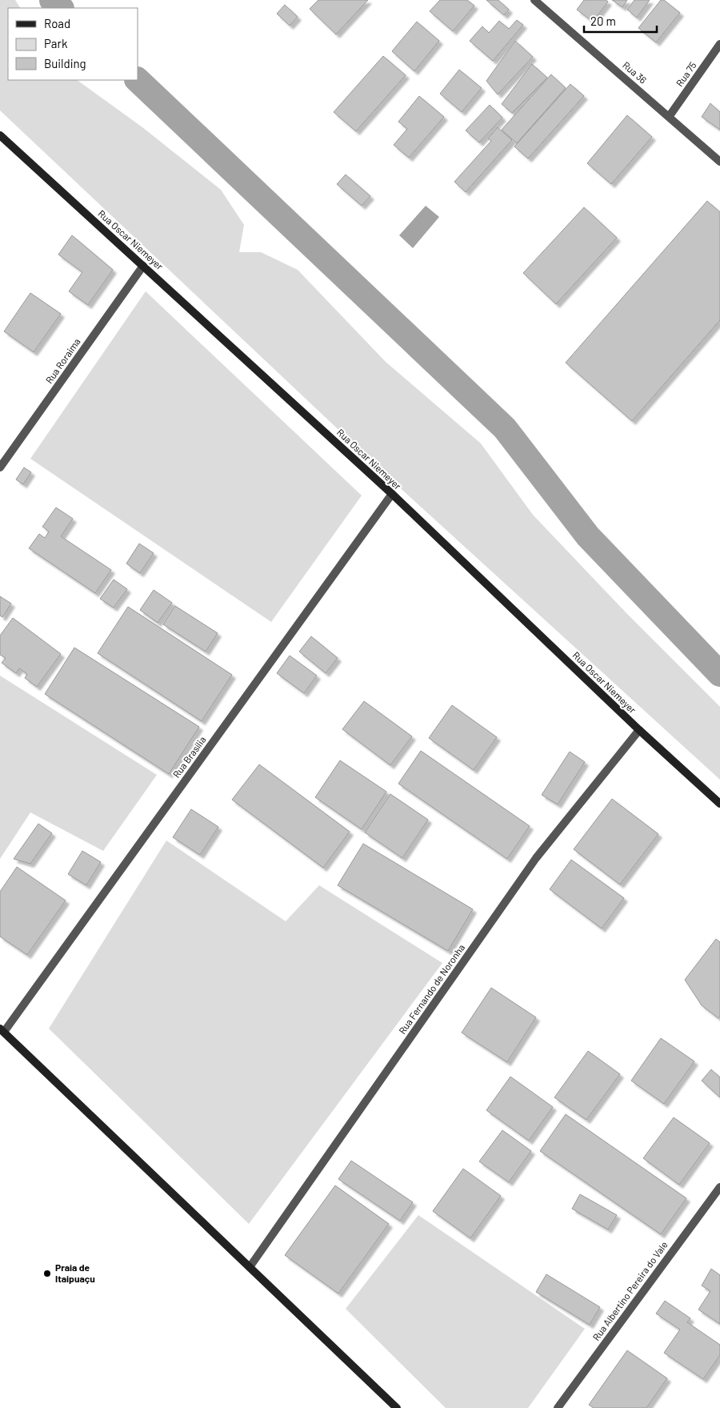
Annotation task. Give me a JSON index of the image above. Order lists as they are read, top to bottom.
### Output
{
  "streets": {
    "street": [
      "Rua 36",
      "Rua 75",
      "Rua Oscar Niemeyer",
      "Rua Roraima",
      "Rua Brasília",
      "Rua Fernando de Noronha",
      "Rua Albertino Pereira do Vale"
    ]
  },
  "crossings": [
    ["Rua 36", "Rua 75"],
    ["Rua Oscar Niemeyer", "Rua Roraima"],
    ["Rua Oscar Niemeyer", "Rua Brasília"],
    ["Rua Oscar Niemeyer", "Rua Fernando de Noronha"]
  ],
  "places": ["Praia de Itaipuaçu"],
  "legend": ["Road", "Park", "Building"],
  "scale_bar": "20 m"
}
